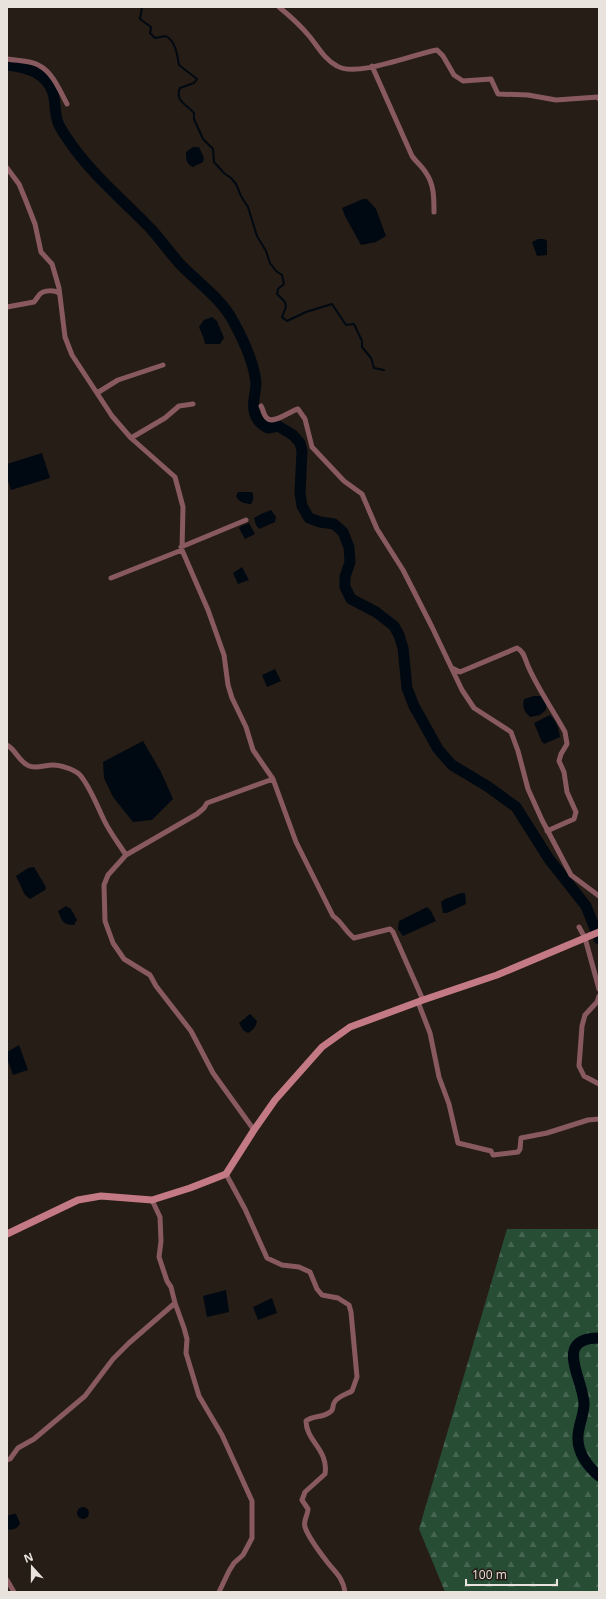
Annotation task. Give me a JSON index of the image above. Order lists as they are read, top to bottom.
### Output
{
  "scale_bar": "100 m",
  "north": "top"
}
